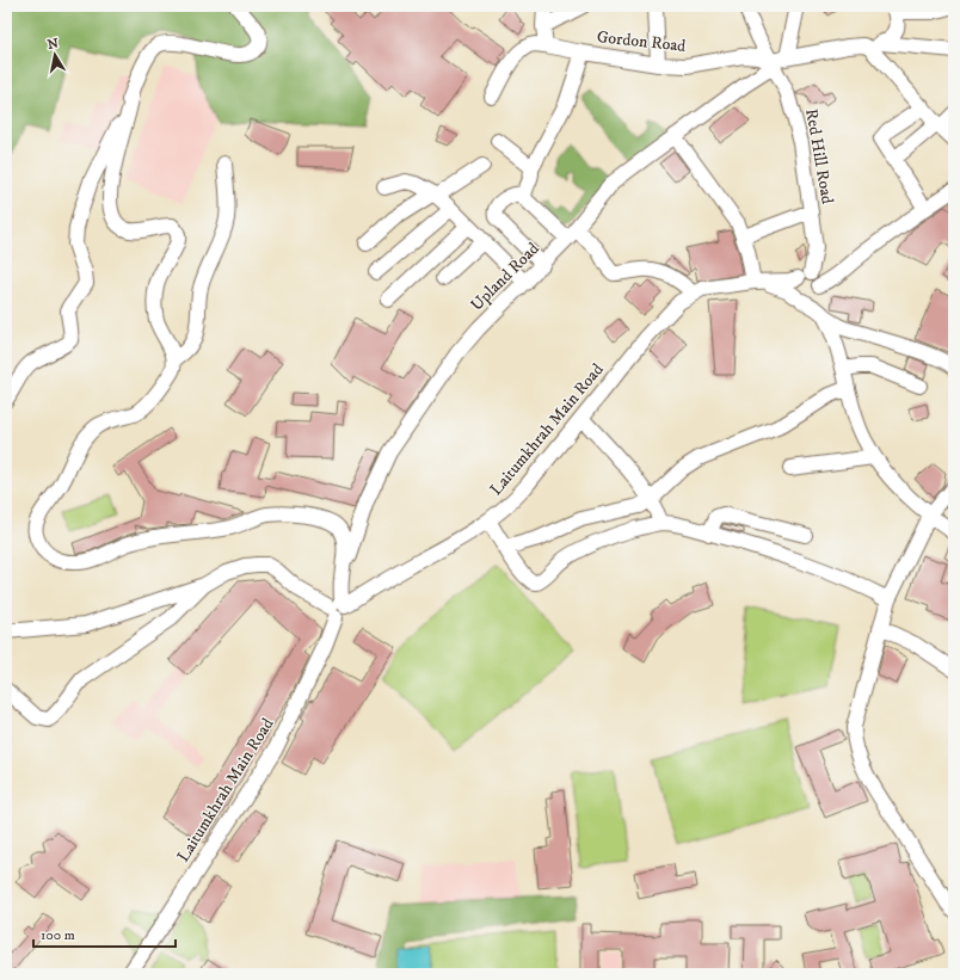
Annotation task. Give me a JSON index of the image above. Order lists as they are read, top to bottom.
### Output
{
  "streets": {
    "street": [
      "Gordon Road",
      "Red Hill Road",
      "Upland Road",
      "Laitumkhrah Main Road"
    ]
  },
  "crossings": [
    ["Gordon Road", "Red Hill Road"],
    ["Gordon Road", "Upland Road"],
    ["Red Hill Road", "Upland Road"],
    ["Red Hill Road", "Laitumkhrah Main Road"]
  ],
  "scale_bar": "100 m",
  "north": "top"
}
